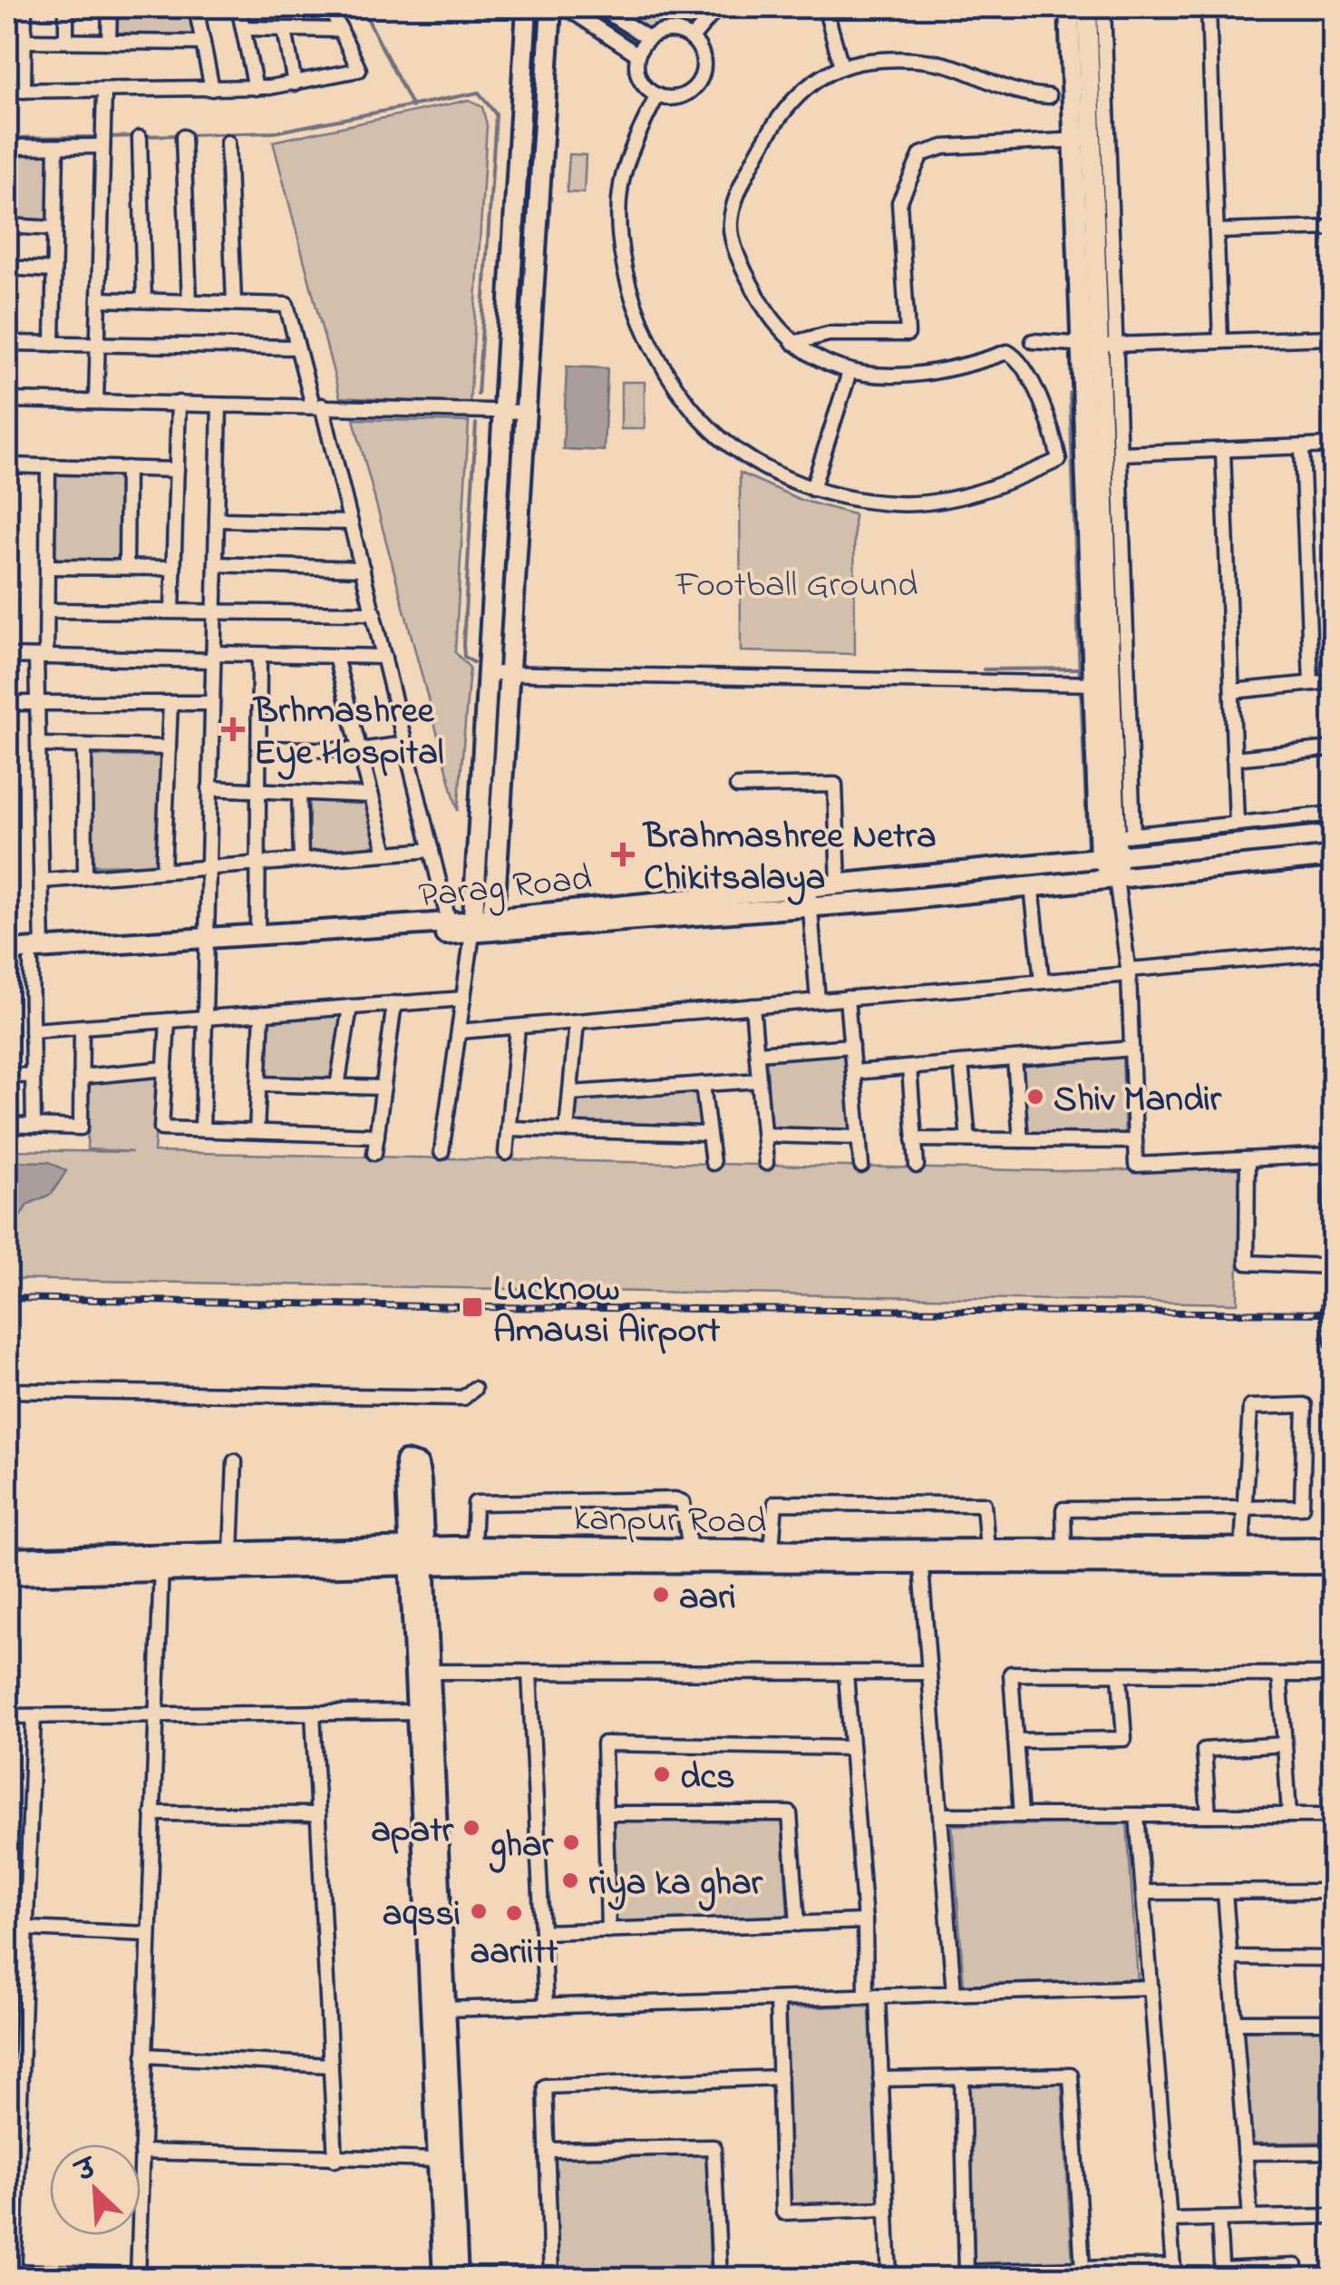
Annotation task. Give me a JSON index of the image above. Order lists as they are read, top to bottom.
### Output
{
  "streets": {
    "street": ["Parag Road", "kanpur Road"]
  },
  "parks": ["Football Ground"],
  "places": {
    "health": ["Brhmashree Eye Hospital", "Brahmashree Netra Chikitsalaya"],
    "other": [
      "Shiv Mandir",
      "aari",
      "dcs",
      "apatr",
      "ghar",
      "riya ka ghar",
      "aqssi",
      "aariitt"
    ],
    "transit": ["Lucknow Amausi Airport"]
  },
  "north": "top left"
}
